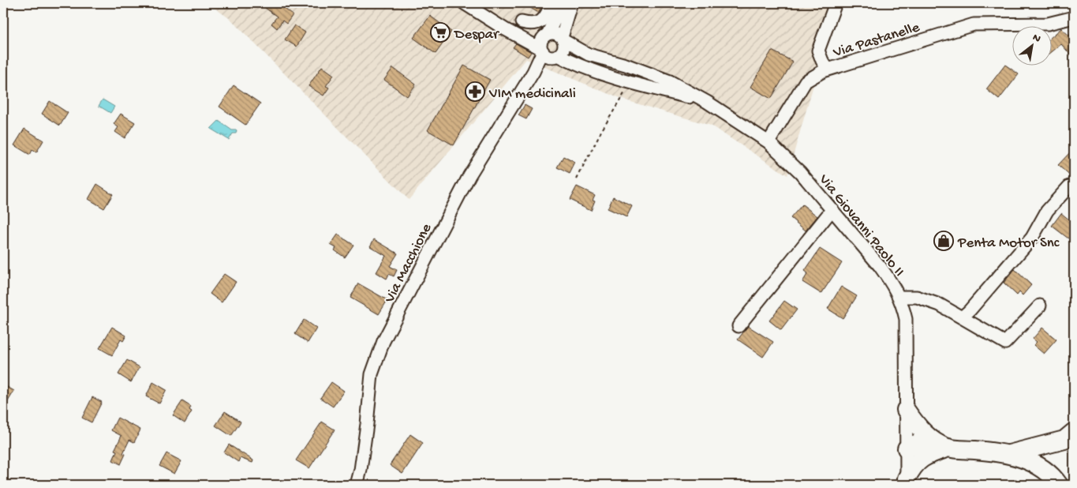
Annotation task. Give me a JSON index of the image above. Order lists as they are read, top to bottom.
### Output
{
  "streets": {
    "street": ["Via Pastanelle", "Via Giovanni Paolo II", "Via Macchione"]
  },
  "crossings": [
    ["Via Pastanelle", "Via Giovanni Paolo II"],
    ["Via Giovanni Paolo II", "Via Macchione"]
  ],
  "places": {
    "supermarket": ["Despar"],
    "pharmacy": ["VIM medicinali"],
    "shop": ["Penta Motor Snc"]
  },
  "north": "top right"
}
